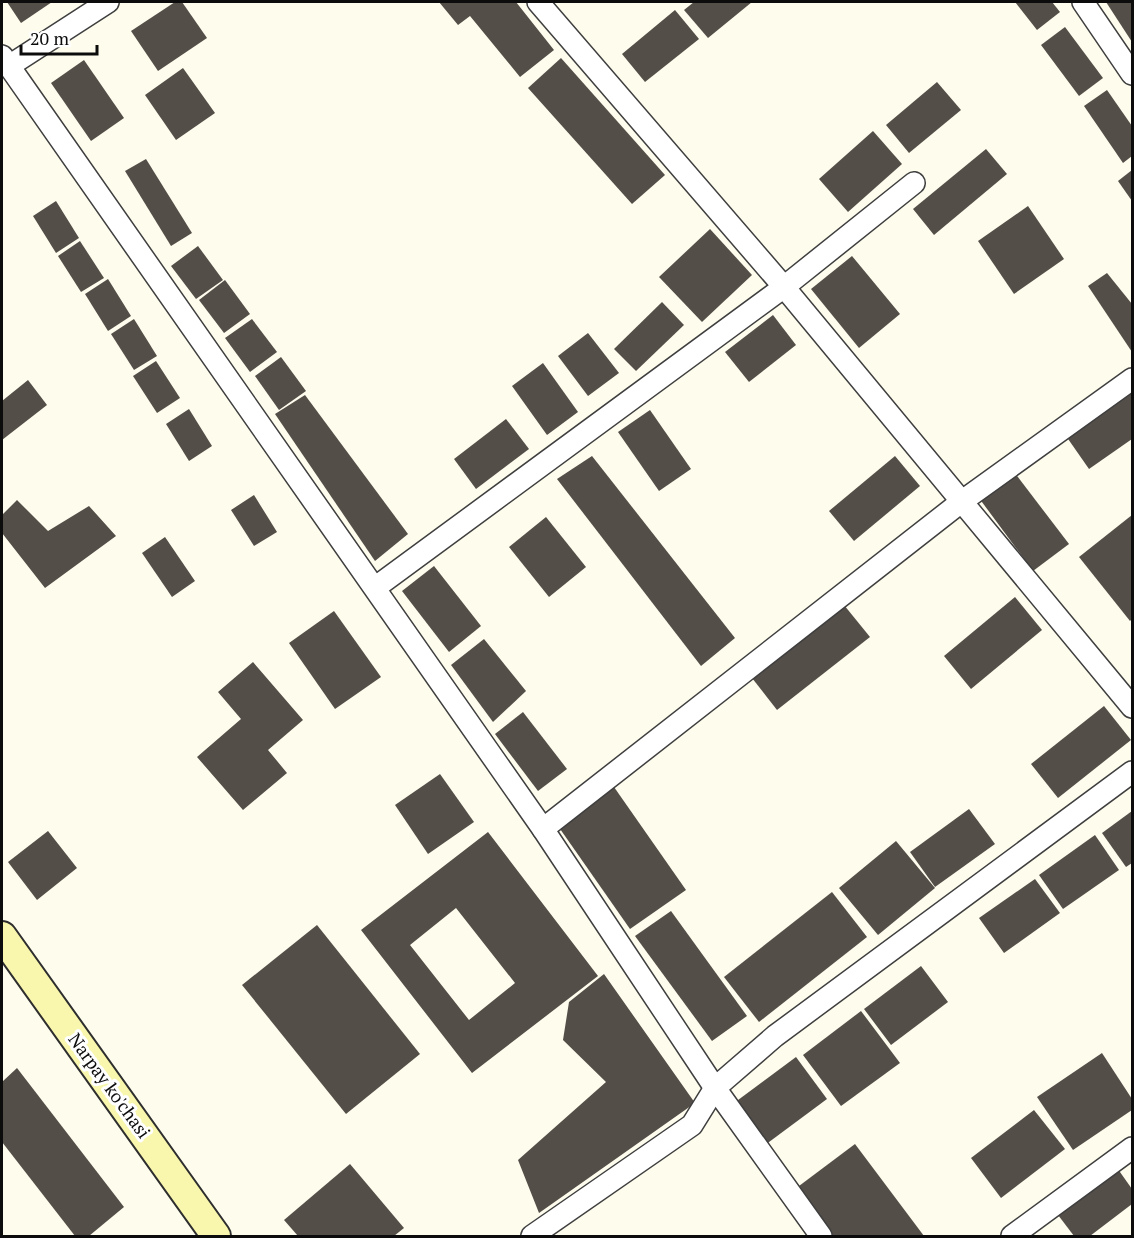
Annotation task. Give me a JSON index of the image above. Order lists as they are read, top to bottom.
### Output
{
  "streets": {
    "main road": ["Narpay ko'chasi"]
  },
  "scale_bar": "20 m"
}
